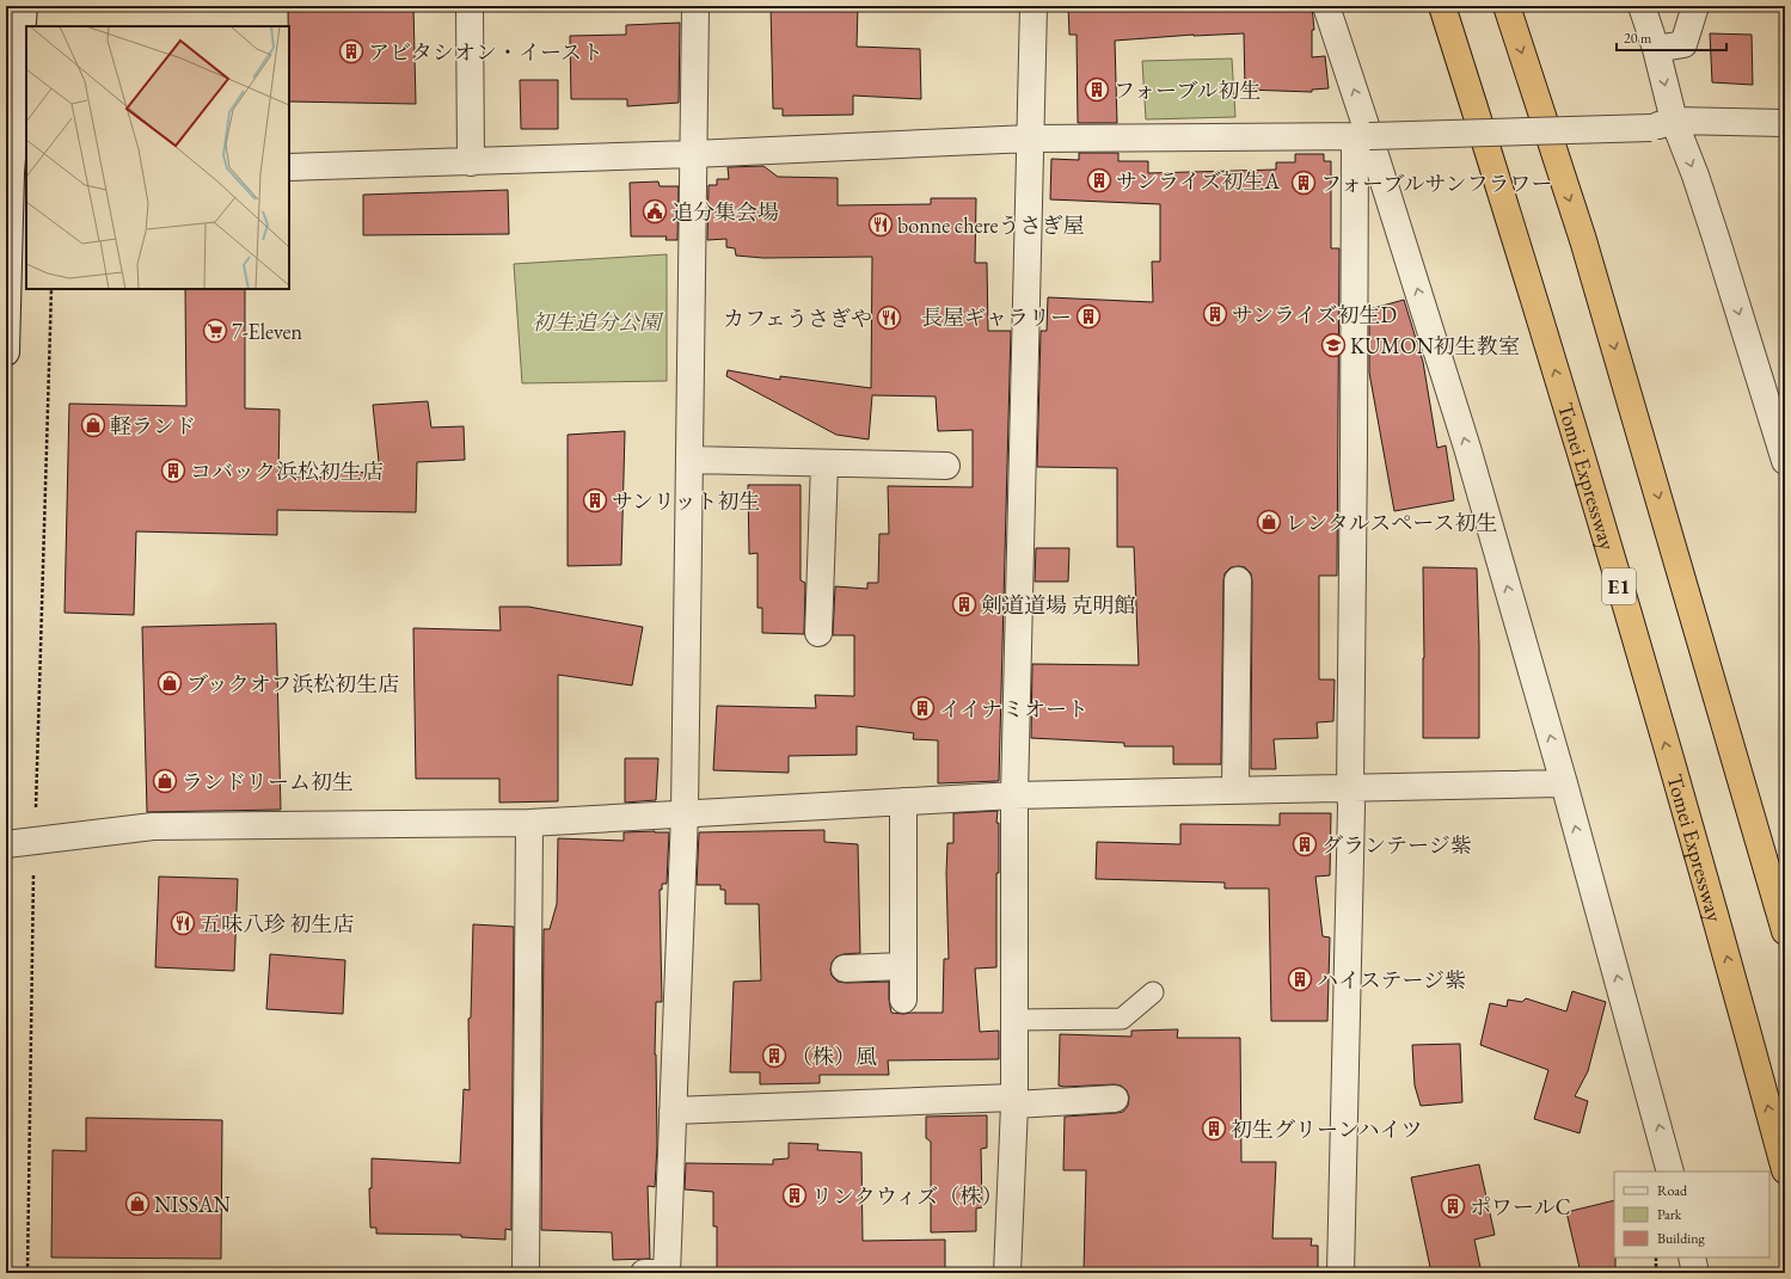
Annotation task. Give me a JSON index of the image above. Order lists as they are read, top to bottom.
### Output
{
  "streets": {
    "highway": ["Tomei Expressway", "E1"]
  },
  "parks": ["初生追分公園"],
  "places": {
    "building": [
      "アビタシオン・イースト",
      "フォーブル初生",
      "サンライズ初生A",
      "フォーブルサンフラワー",
      "サンライズ初生D",
      "長屋ギャラリー",
      "コバック浜松初生店",
      "サンリット初生",
      "剣道道場 克明館",
      "イイナミオート",
      "グランテージ紫",
      "ハイステージ紫",
      "（株）風",
      "初生グリーンハイツ",
      "リンクウィズ（株）",
      "ポワールC"
    ],
    "public building": ["追分集会場"],
    "restaurant": ["bonne chereうさぎ屋", "カフェうさぎや", "五味八珍 初生店"],
    "supermarket": ["7-Eleven"],
    "school or university": ["KUMON初生教室"],
    "shop": [
      "軽ランド",
      "レンタルスペース初生",
      "ブックオフ浜松初生店",
      "ランドリーム初生",
      "NISSAN"
    ]
  },
  "legend": ["Road", "Park", "Building"],
  "scale_bar": "20 m"
}
